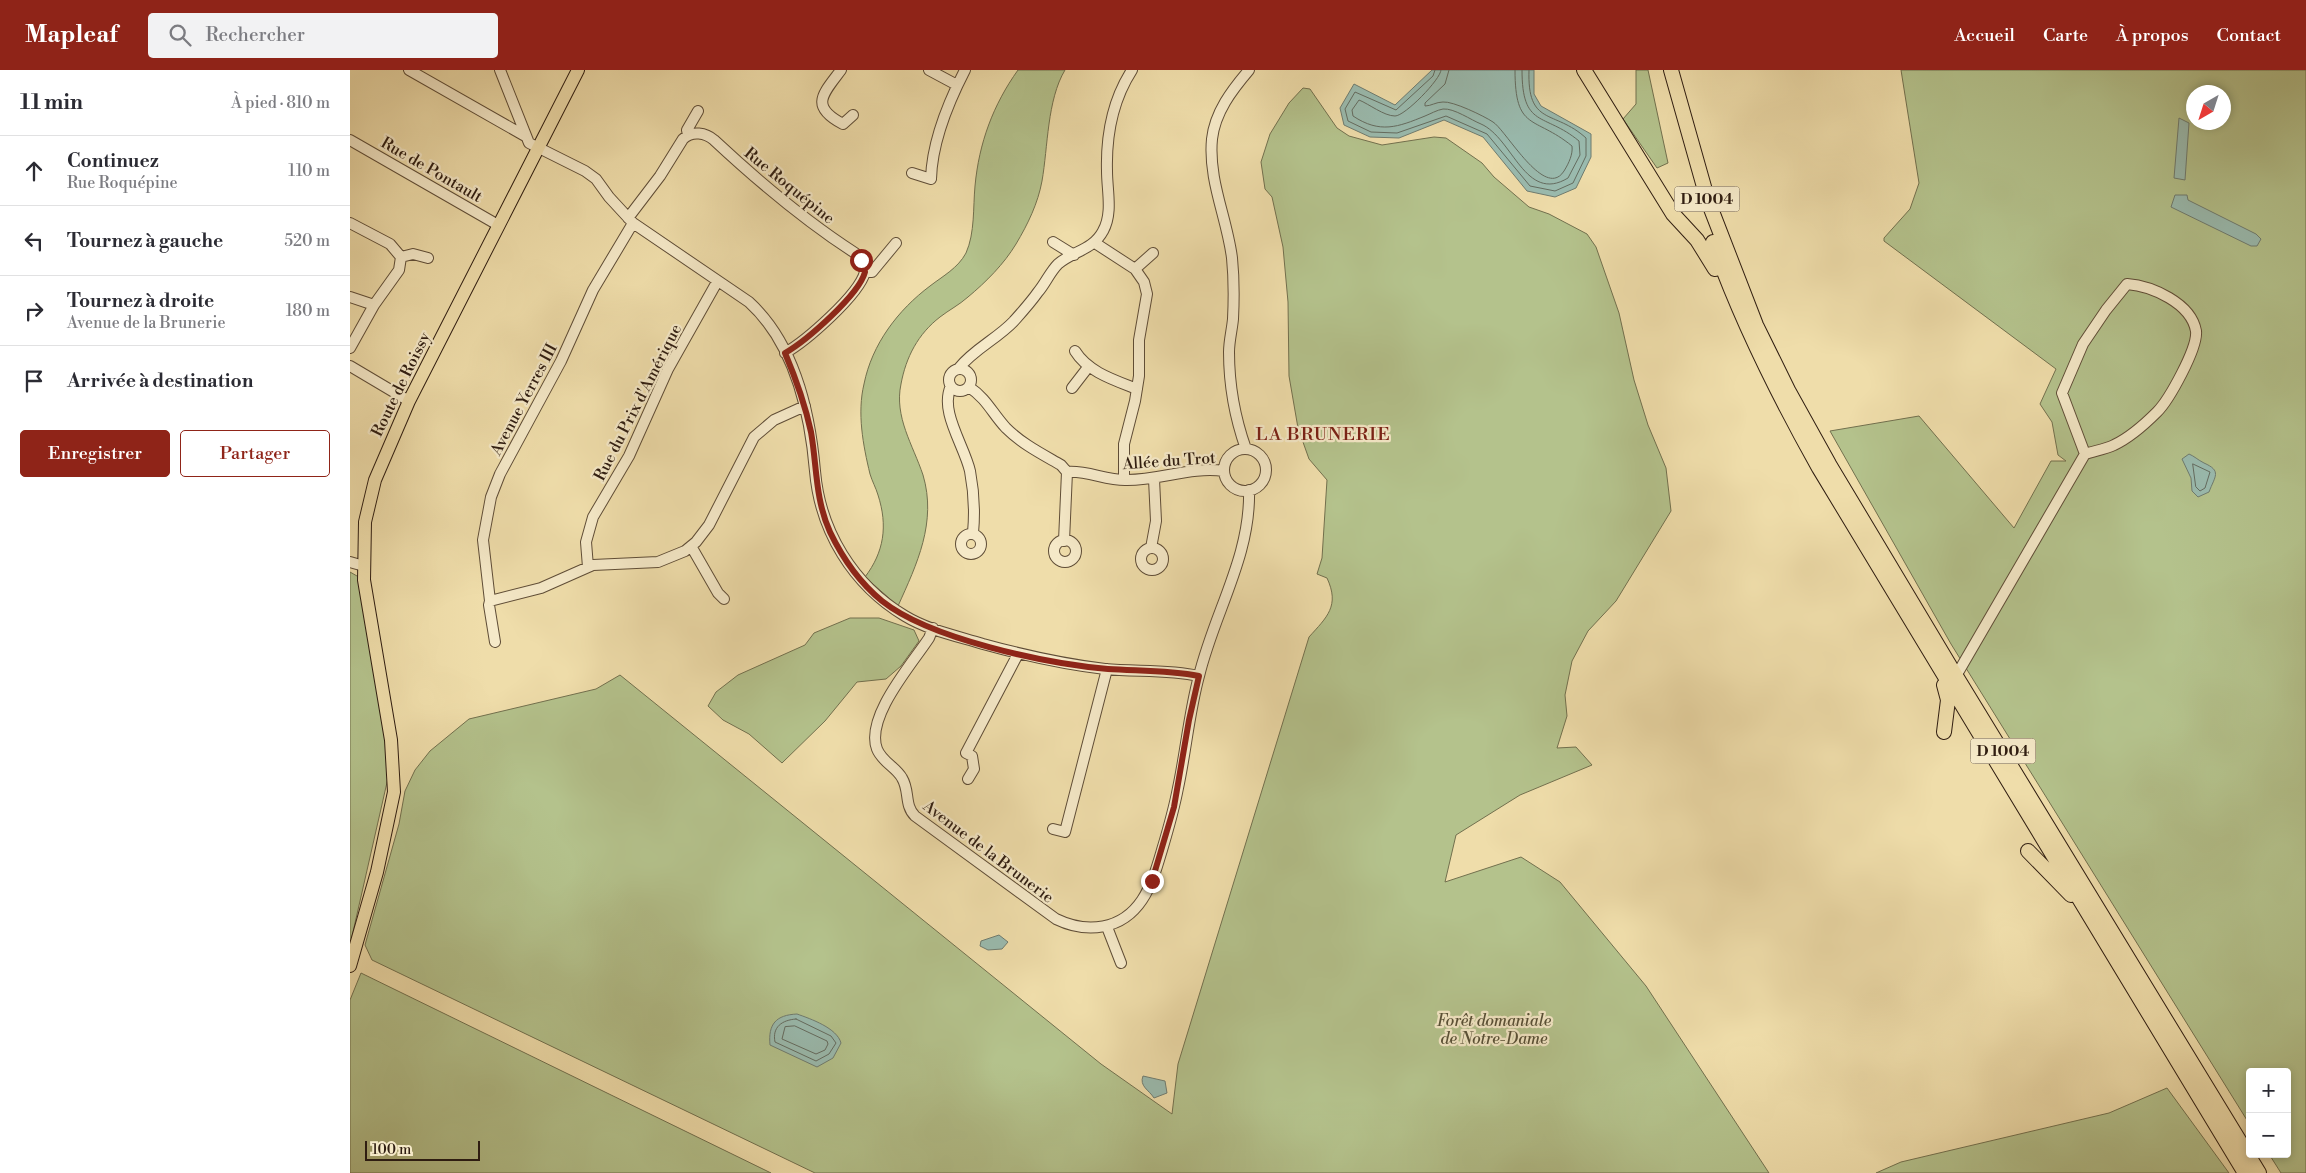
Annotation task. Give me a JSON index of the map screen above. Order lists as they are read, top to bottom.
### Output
{
  "streets": {
    "highway": ["D 1004"],
    "main road": ["Route de Roissy"],
    "street": [
      "Rue de Pontault",
      "Rue Roquépine",
      "Avenue Yerres III",
      "Rue du Prix d'Amérique",
      "Allée du Trot",
      "Avenue de la Brunerie"
    ]
  },
  "crossings": [
    ["Rue de Pontault", "Route de Roissy"],
    ["Allée du Trot", "Avenue de la Brunerie"]
  ],
  "districts": ["LA BRUNERIE"],
  "parks": ["Forêt domaniale de Notre-Dame"],
  "scale_bar": "100 m",
  "north": "bottom left",
  "page": {
    "header": "Mapleaf",
    "search": "Rechercher",
    "nav": [
      "Accueil",
      "Carte",
      "À propos",
      "Contact"
    ],
    "heading": ["11 min", "À pied · 810 m"],
    "list": [
      ["Continuez", "Rue Roquépine", "110 m"],
      ["Tournez à gauche", "520 m"],
      ["Tournez à droite", "Avenue de la Brunerie", "180 m"],
      "Arrivée à destination"
    ],
    "buttons": ["Enregistrer", "Partager"],
    "map_buttons": ["+", "−"],
    "scale": "100 m"
  }
}
